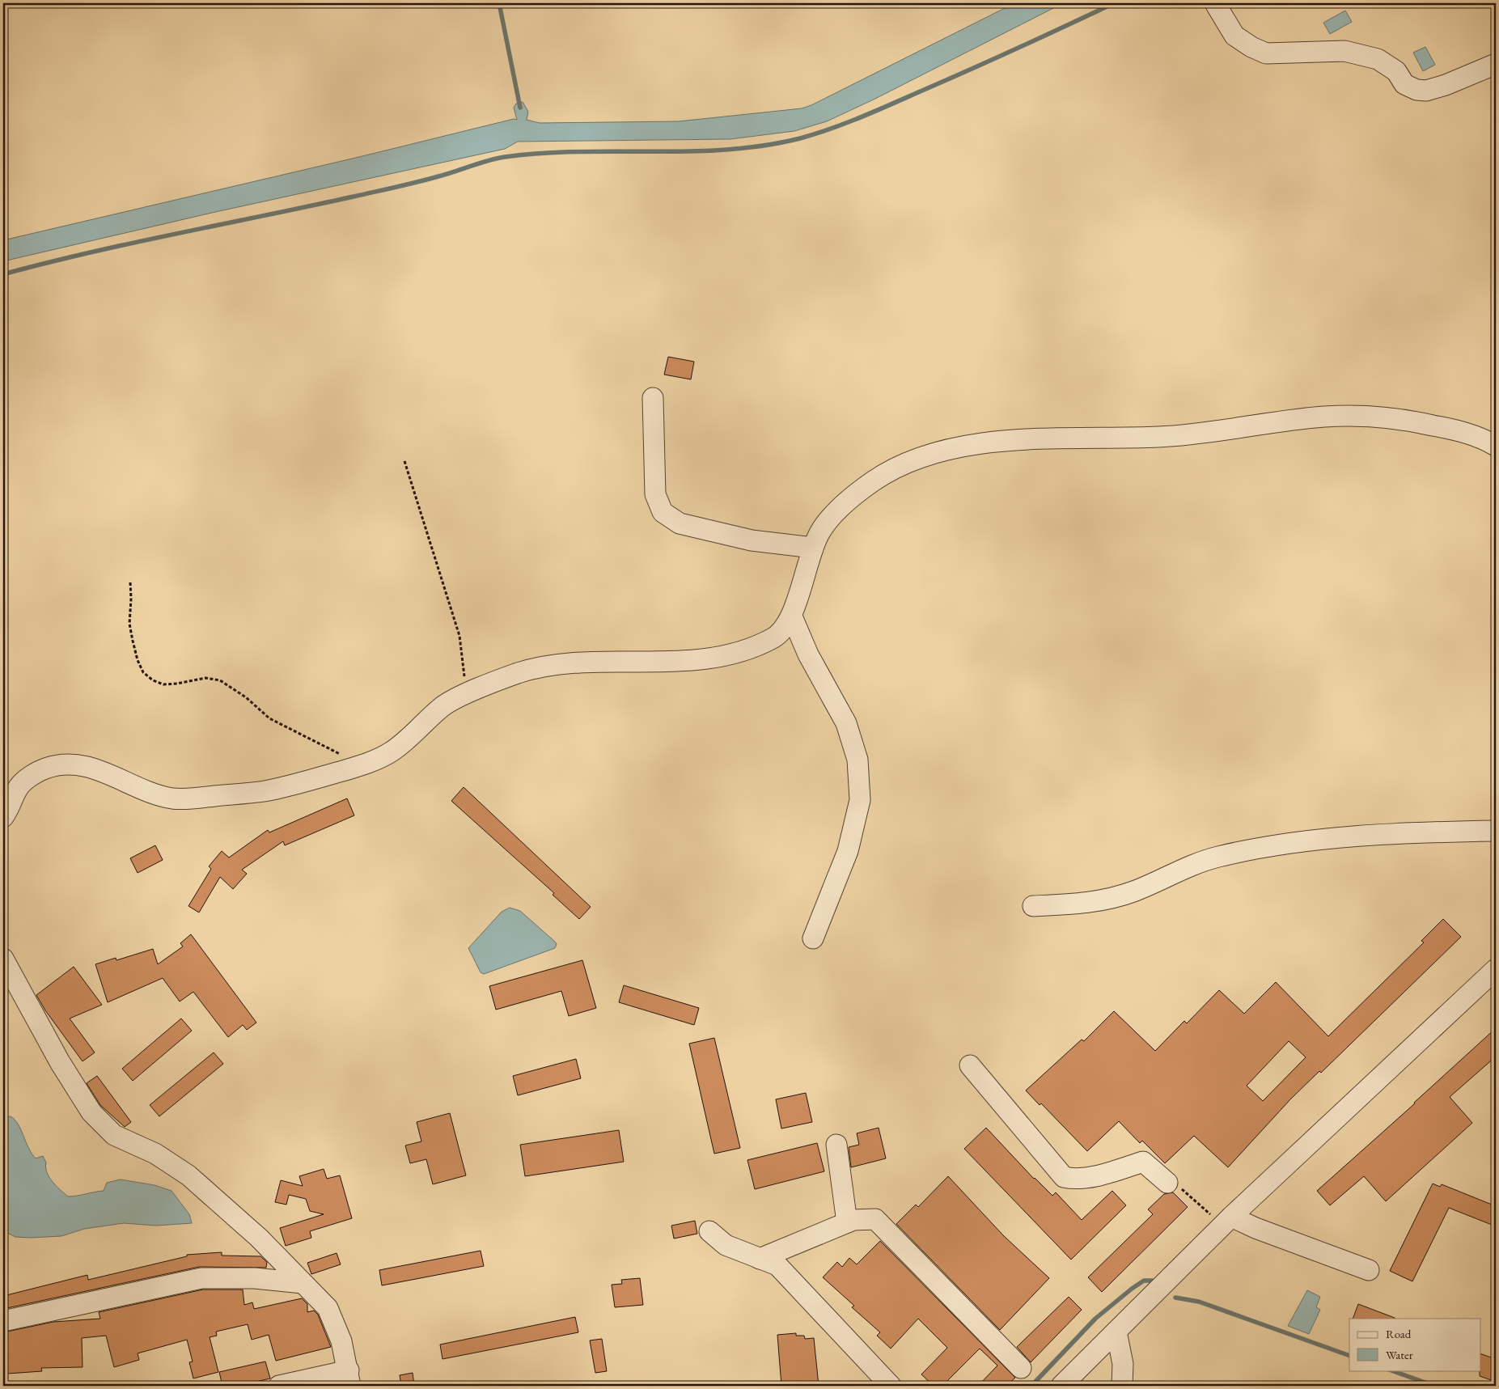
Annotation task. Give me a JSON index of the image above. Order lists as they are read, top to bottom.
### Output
{
  "legend": ["Road", "Water"]
}
